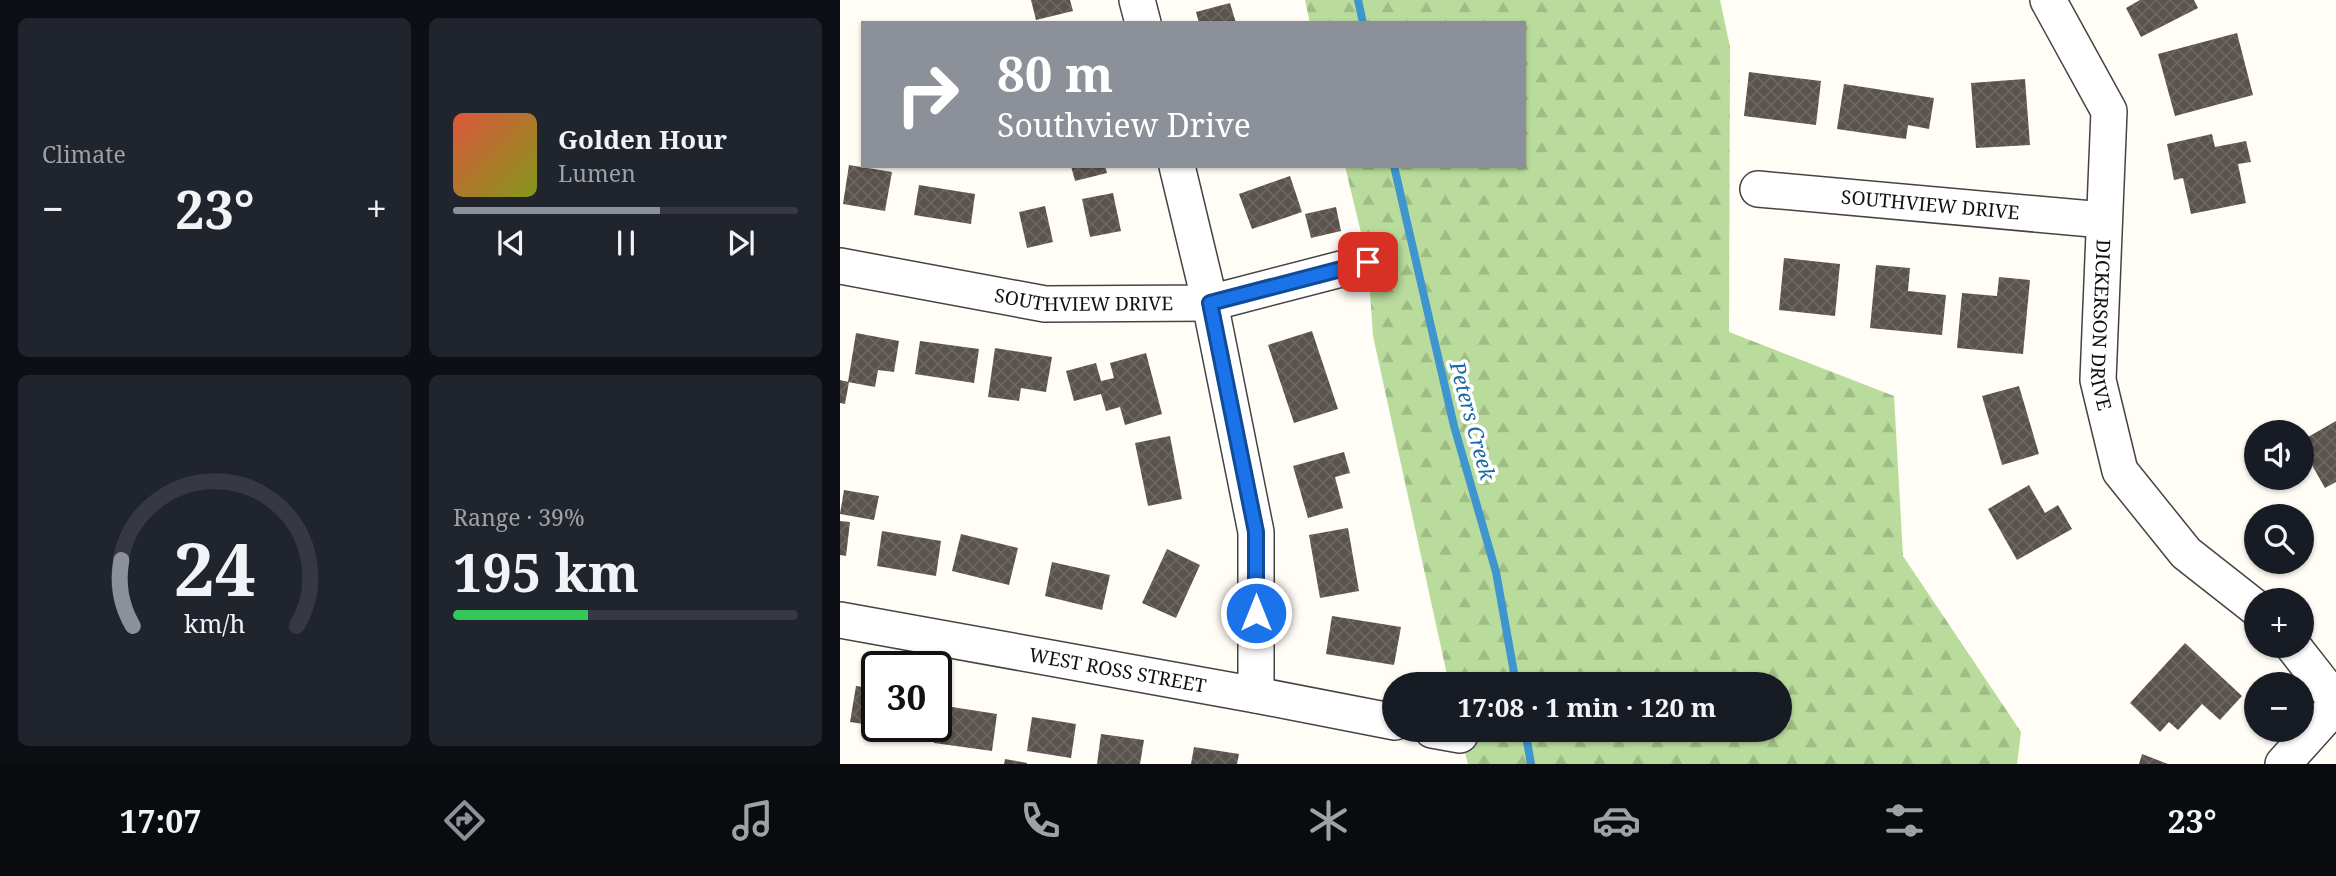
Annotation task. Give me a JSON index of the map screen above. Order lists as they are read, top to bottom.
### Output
{
  "streets": {
    "street": ["SOUTHVIEW DRIVE", "DICKERSON DRIVE", "WEST ROSS STREET"]
  },
  "crossings": [
    ["SOUTHVIEW DRIVE", "DICKERSON DRIVE"]
  ],
  "water": ["Peters Creek"],
  "page": {
    "tile": [
      "Climate",
      ["Range · 39%", "195 km"]
    ],
    "turn": ["80 m", "Southview Drive"],
    "song": ["Golden Hour", "Lumen"],
    "heat": ["−", "23°", "+"],
    "map_buttons": ["+", "−"],
    "limit": "30",
    "trip": "17:08 · 1 min · 120 m",
    "tabs": ["17:07", "23°"],
    "gauge": ["24", "km/h"]
  }
}
